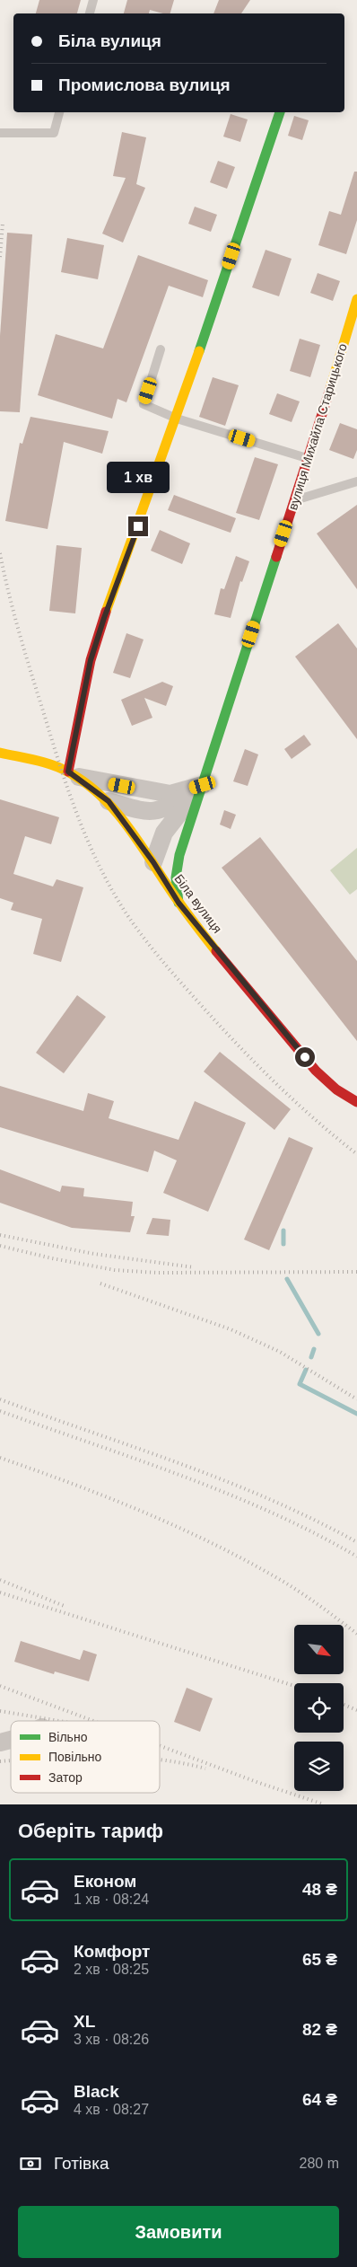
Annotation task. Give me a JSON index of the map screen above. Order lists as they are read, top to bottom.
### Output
{
  "streets": {
    "street": ["вулиця Михайла Старицького", "Біла вулиця"]
  },
  "crossings": [
    ["вулиця Михайла Старицького", "Біла вулиця"]
  ],
  "legend": ["Вільно", "Повільно", "Затор"],
  "north": "bottom right",
  "page": {
    "banner": ["Біла вулиця", "Промислова вулиця"],
    "bubble": "1 хв",
    "heading": "Оберіть тариф",
    "list": [
      {
        "name": "Економ",
        "note": "1 хв · 08:24",
        "value": "48 ₴"
      },
      {
        "name": "Комфорт",
        "note": "2 хв · 08:25",
        "value": "65 ₴"
      },
      {
        "name": "XL",
        "note": "3 хв · 08:26",
        "value": "82 ₴"
      },
      {
        "name": "Black",
        "note": "4 хв · 08:27",
        "value": "64 ₴"
      }
    ],
    "pay": ["Готівка", "280 m"],
    "buttons": "Замовити"
  }
}
